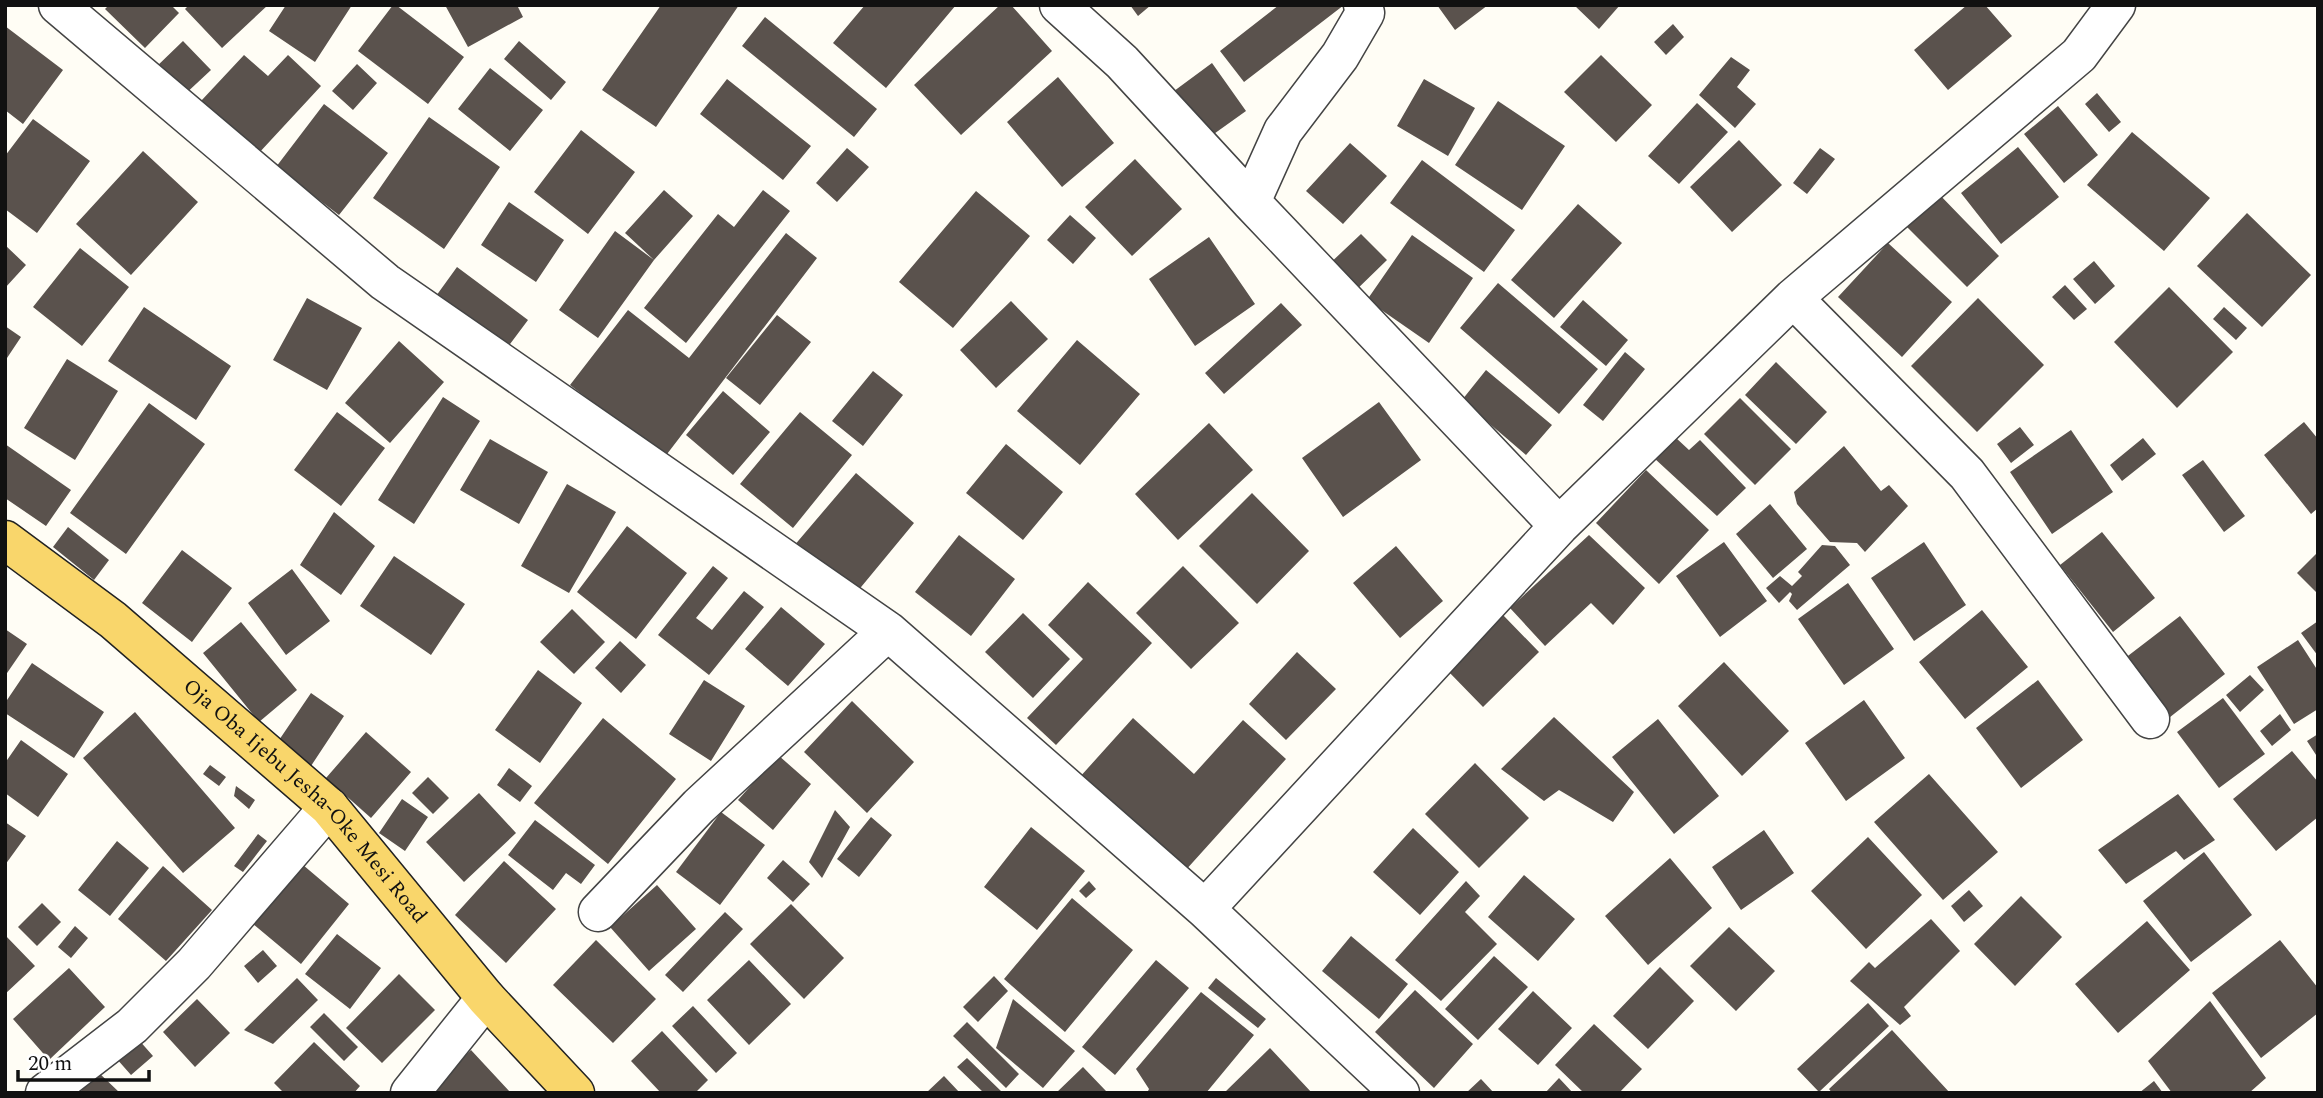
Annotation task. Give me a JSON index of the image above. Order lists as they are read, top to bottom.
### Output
{
  "streets": {
    "main road": ["Oja Oba Ijebu Jesha-Oke Mesi Road"]
  },
  "scale_bar": "20 m"
}
